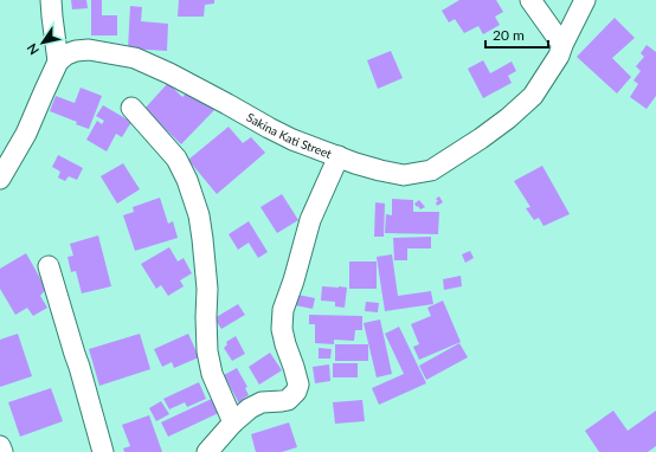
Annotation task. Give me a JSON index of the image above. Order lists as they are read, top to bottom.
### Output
{
  "streets": {
    "street": ["Sakina Kati Street"]
  },
  "scale_bar": "20 m",
  "north": "bottom left"
}
